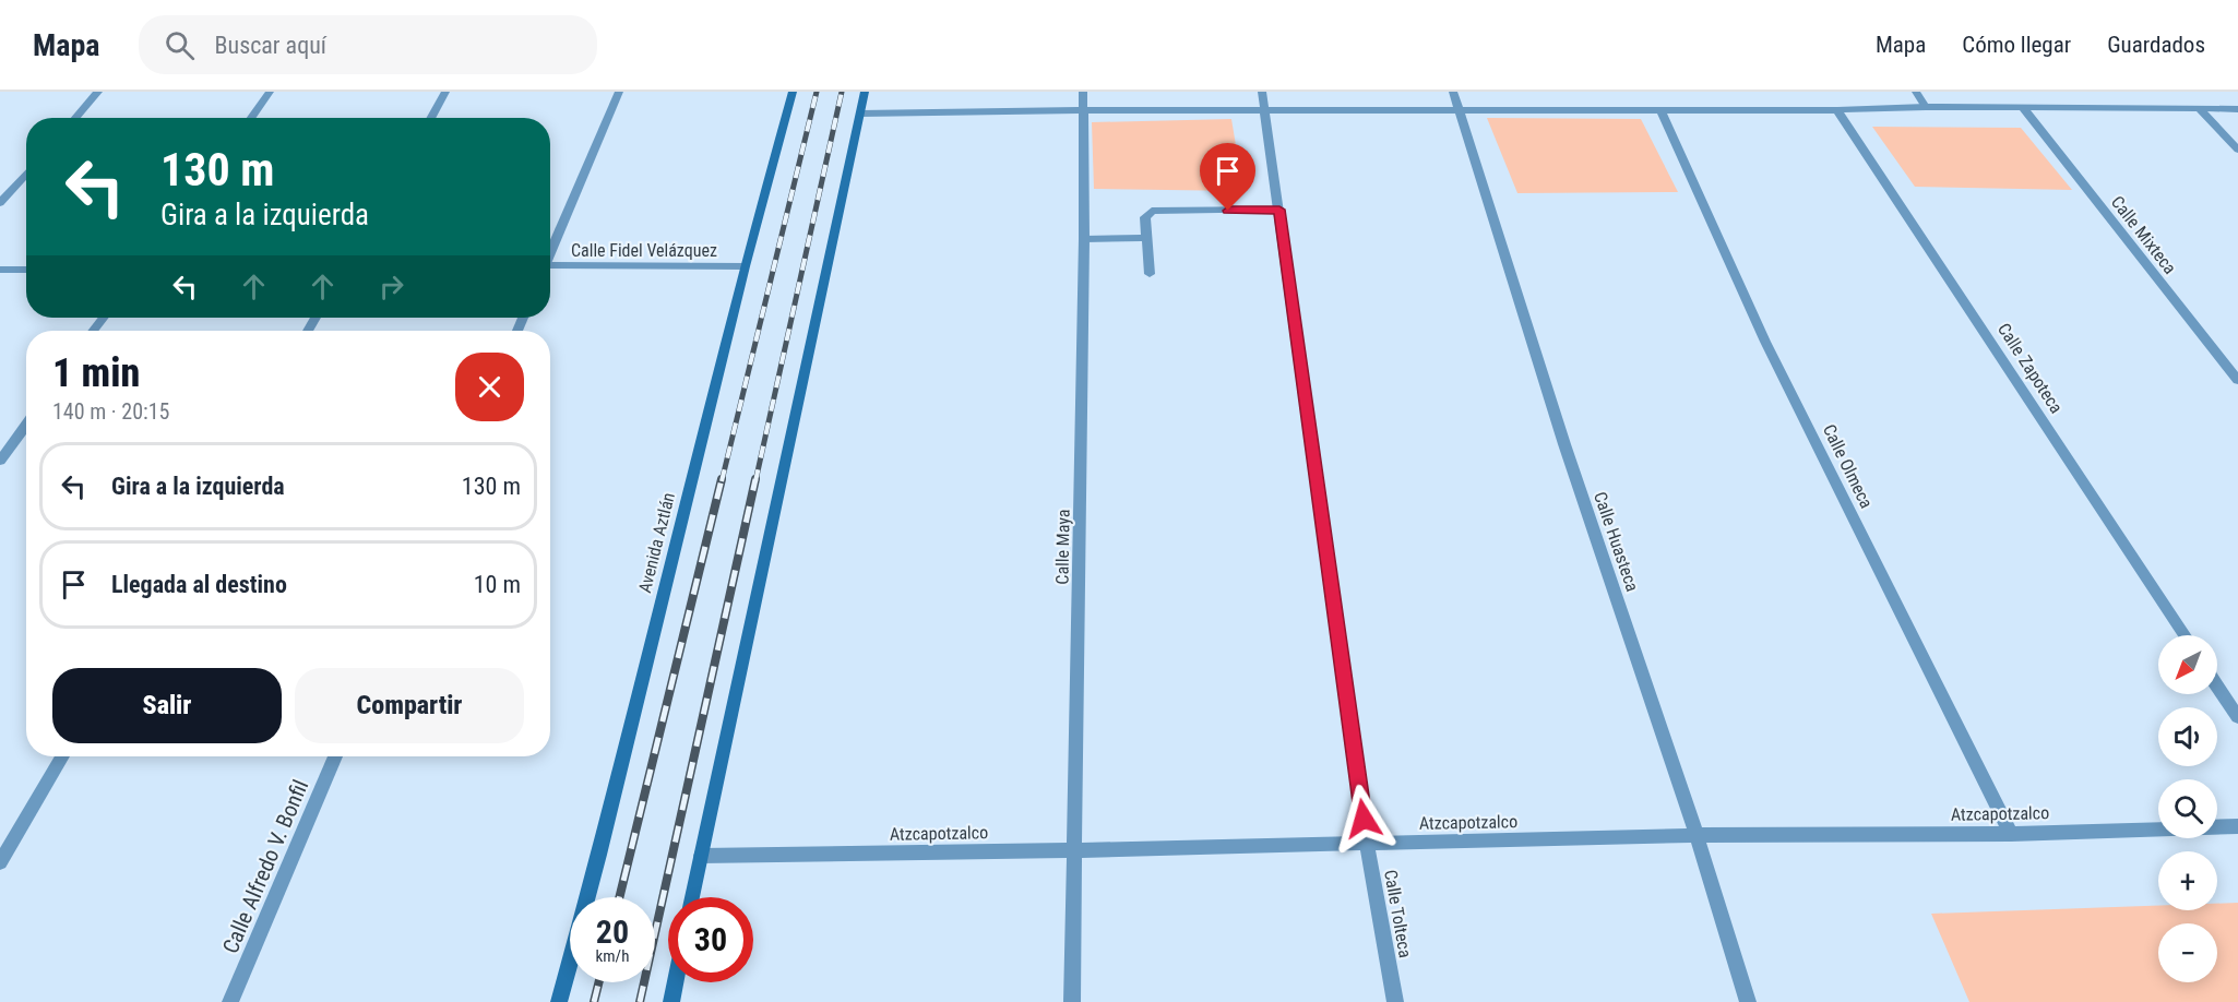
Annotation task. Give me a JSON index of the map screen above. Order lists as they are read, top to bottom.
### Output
{
  "streets": {
    "main road": ["Avenida Aztlán"],
    "street": [
      "Calle Mixteca",
      "Calle Fidel Velázquez",
      "Calle Zapoteca",
      "Calle Olmeca",
      "Calle Huasteca",
      "Calle Maya",
      "Atzcapotzalco",
      "Calle Alfredo V. Bonfil",
      "Calle Tolteca"
    ]
  },
  "crossings": [
    ["Calle Fidel Velázquez", "Avenida Aztlán"],
    ["Calle Olmeca", "Atzcapotzalco"],
    ["Calle Huasteca", "Atzcapotzalco"],
    ["Calle Maya", "Atzcapotzalco"],
    ["Atzcapotzalco", "Calle Tolteca"]
  ],
  "north": "bottom left",
  "page": {
    "header": "Mapa",
    "search": "Buscar aquí",
    "nav": ["Mapa", "Cómo llegar", "Guardados"],
    "turn": ["130 m", "Gira a la izquierda"],
    "heading": ["1 min", "140 m · 20:15"],
    "list": [
      {
        "name": "Gira a la izquierda",
        "value": "130 m"
      },
      {
        "name": "Llegada al destino",
        "value": "10 m"
      }
    ],
    "map_buttons": ["+", "−"],
    "buttons": ["Salir", "Compartir"],
    "speed": "20 km/h",
    "limit": "30"
  }
}
